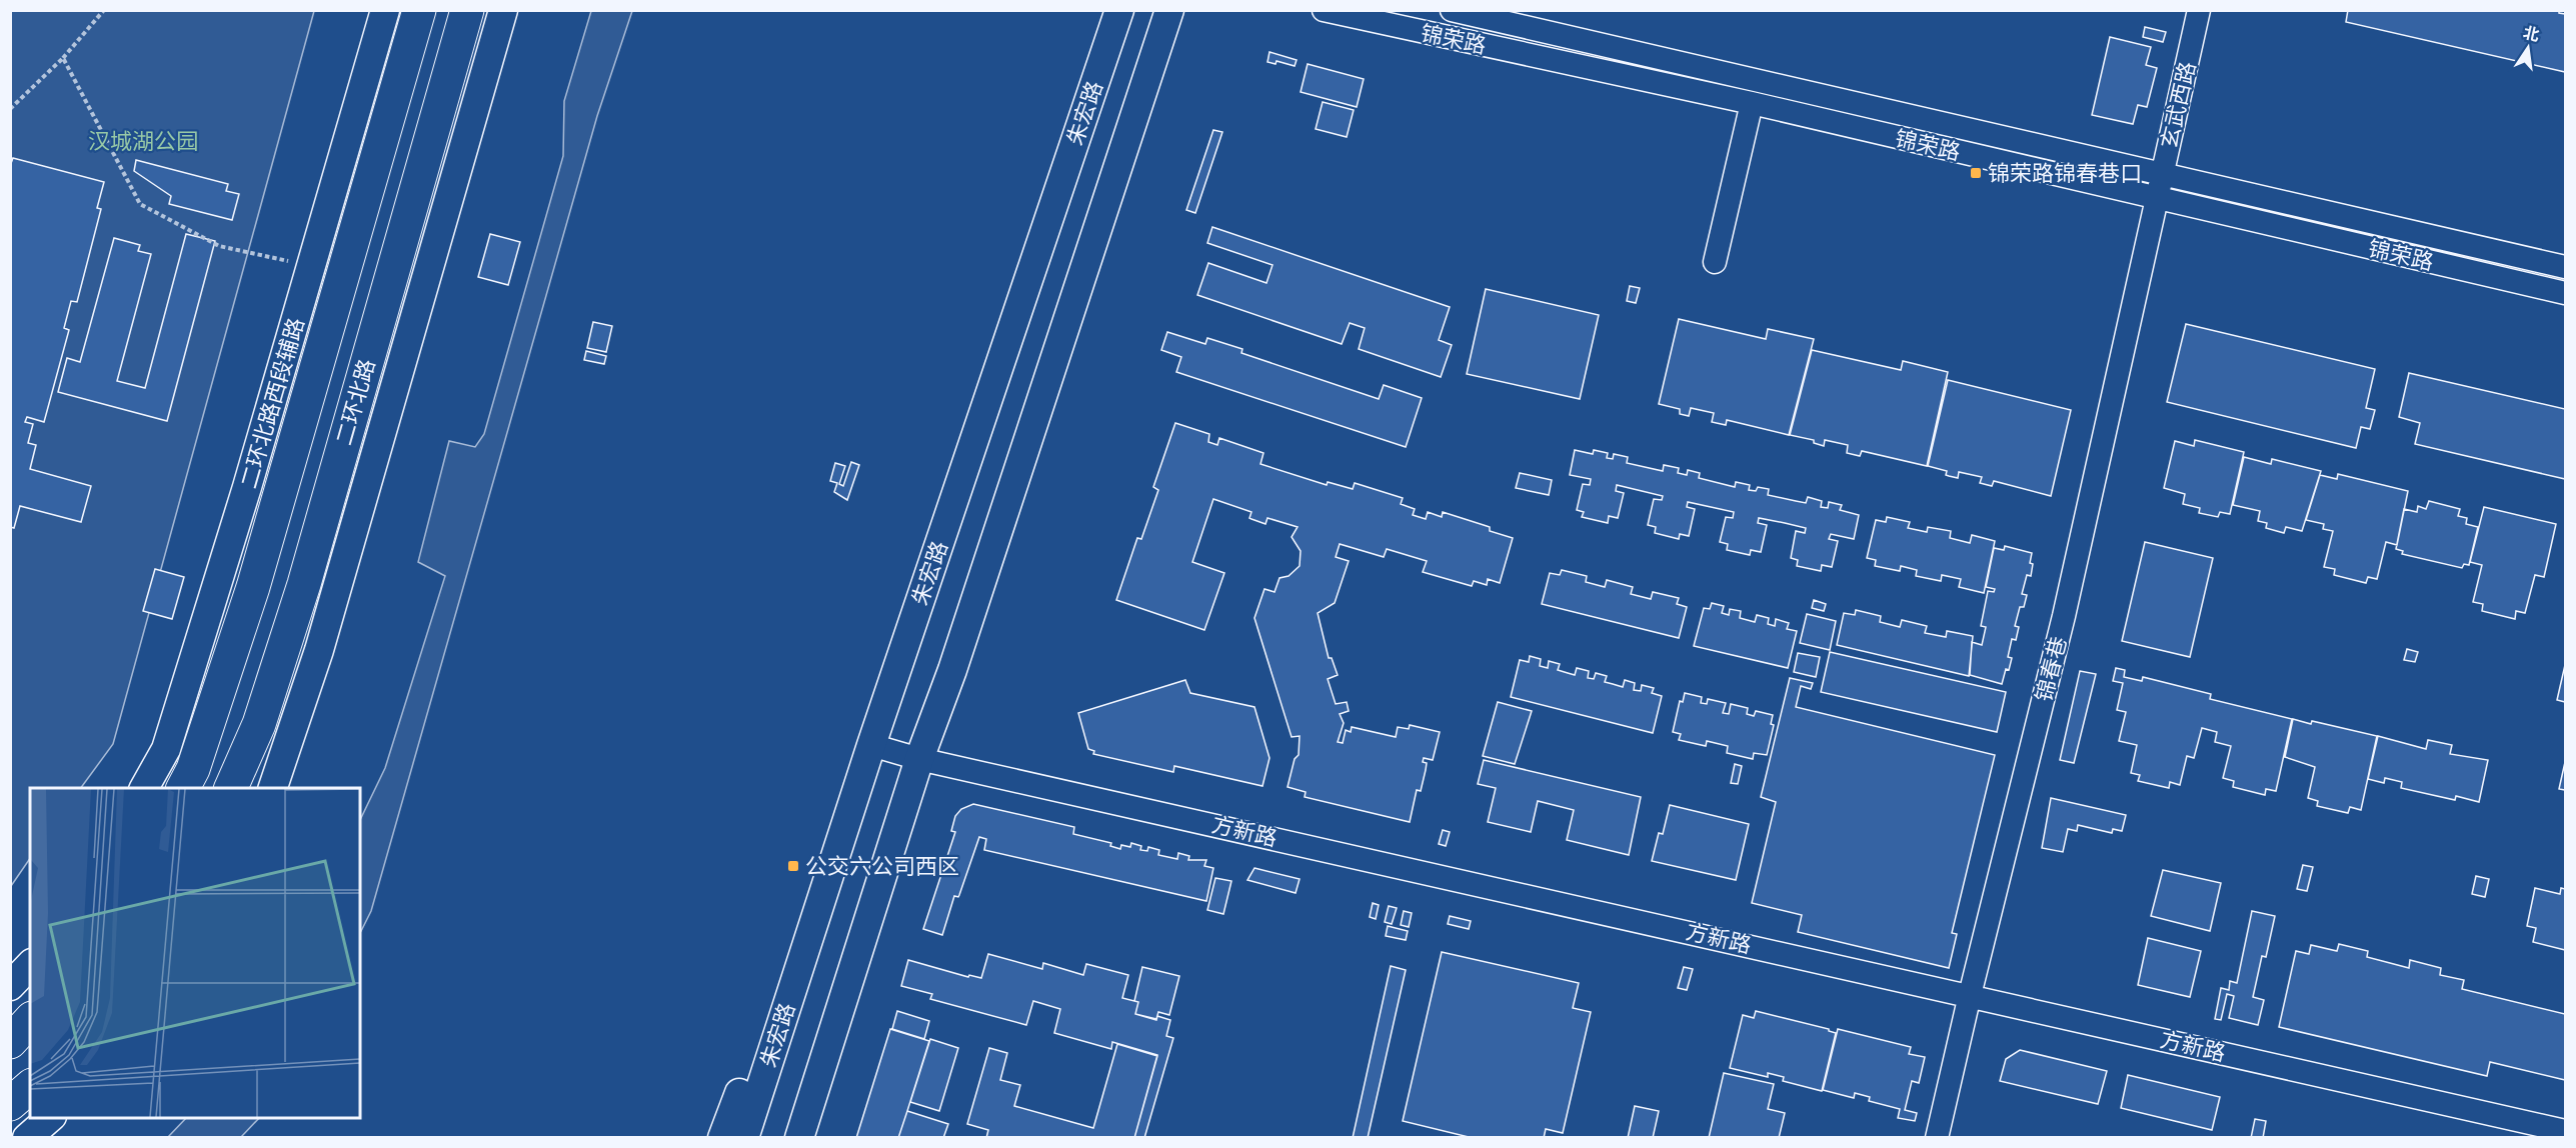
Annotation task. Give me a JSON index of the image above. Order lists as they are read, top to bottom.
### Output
{
  "streets": {
    "highway": ["二环北路"],
    "main road": ["朱宏路", "二环北路西段辅路"],
    "street": [
      "锦荣路",
      "玄武西路",
      "锦春巷",
      "方新路"
    ]
  },
  "crossings": [
    ["锦荣路", "玄武西路"],
    ["锦荣路", "锦春巷"],
    ["玄武西路", "锦春巷"],
    ["朱宏路", "方新路"],
    ["锦春巷", "方新路"]
  ],
  "parks": ["汉城湖公园"],
  "places": {
    "transit": ["锦荣路锦春巷口", "公交六公司西区"]
  },
  "north": "top"
}
